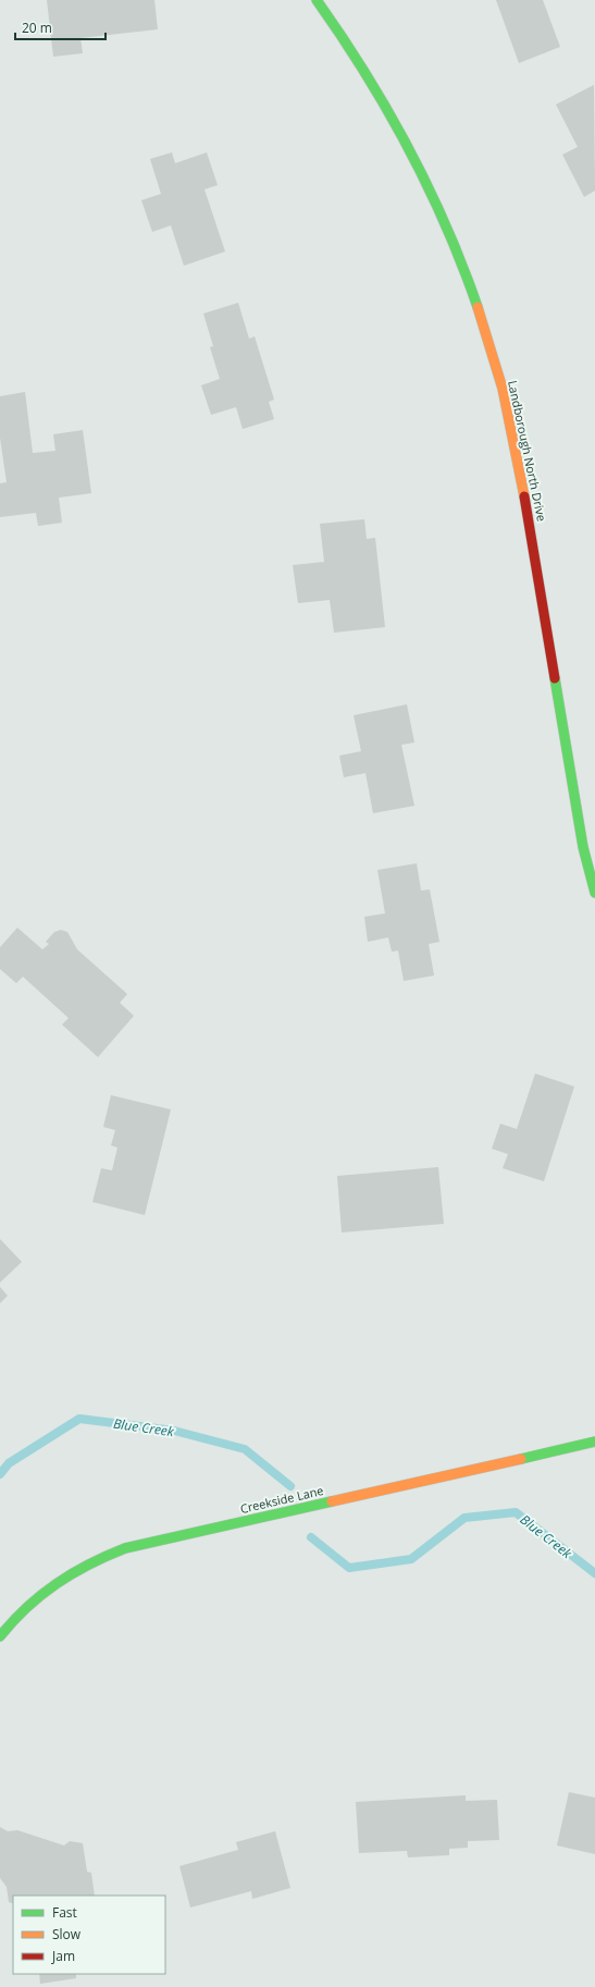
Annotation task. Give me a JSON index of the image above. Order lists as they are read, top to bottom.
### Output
{
  "streets": {
    "street": ["Landborough North Drive", "Creekside Lane"]
  },
  "water": ["Blue Creek"],
  "legend": ["Fast", "Slow", "Jam"],
  "scale_bar": "20 m"
}
